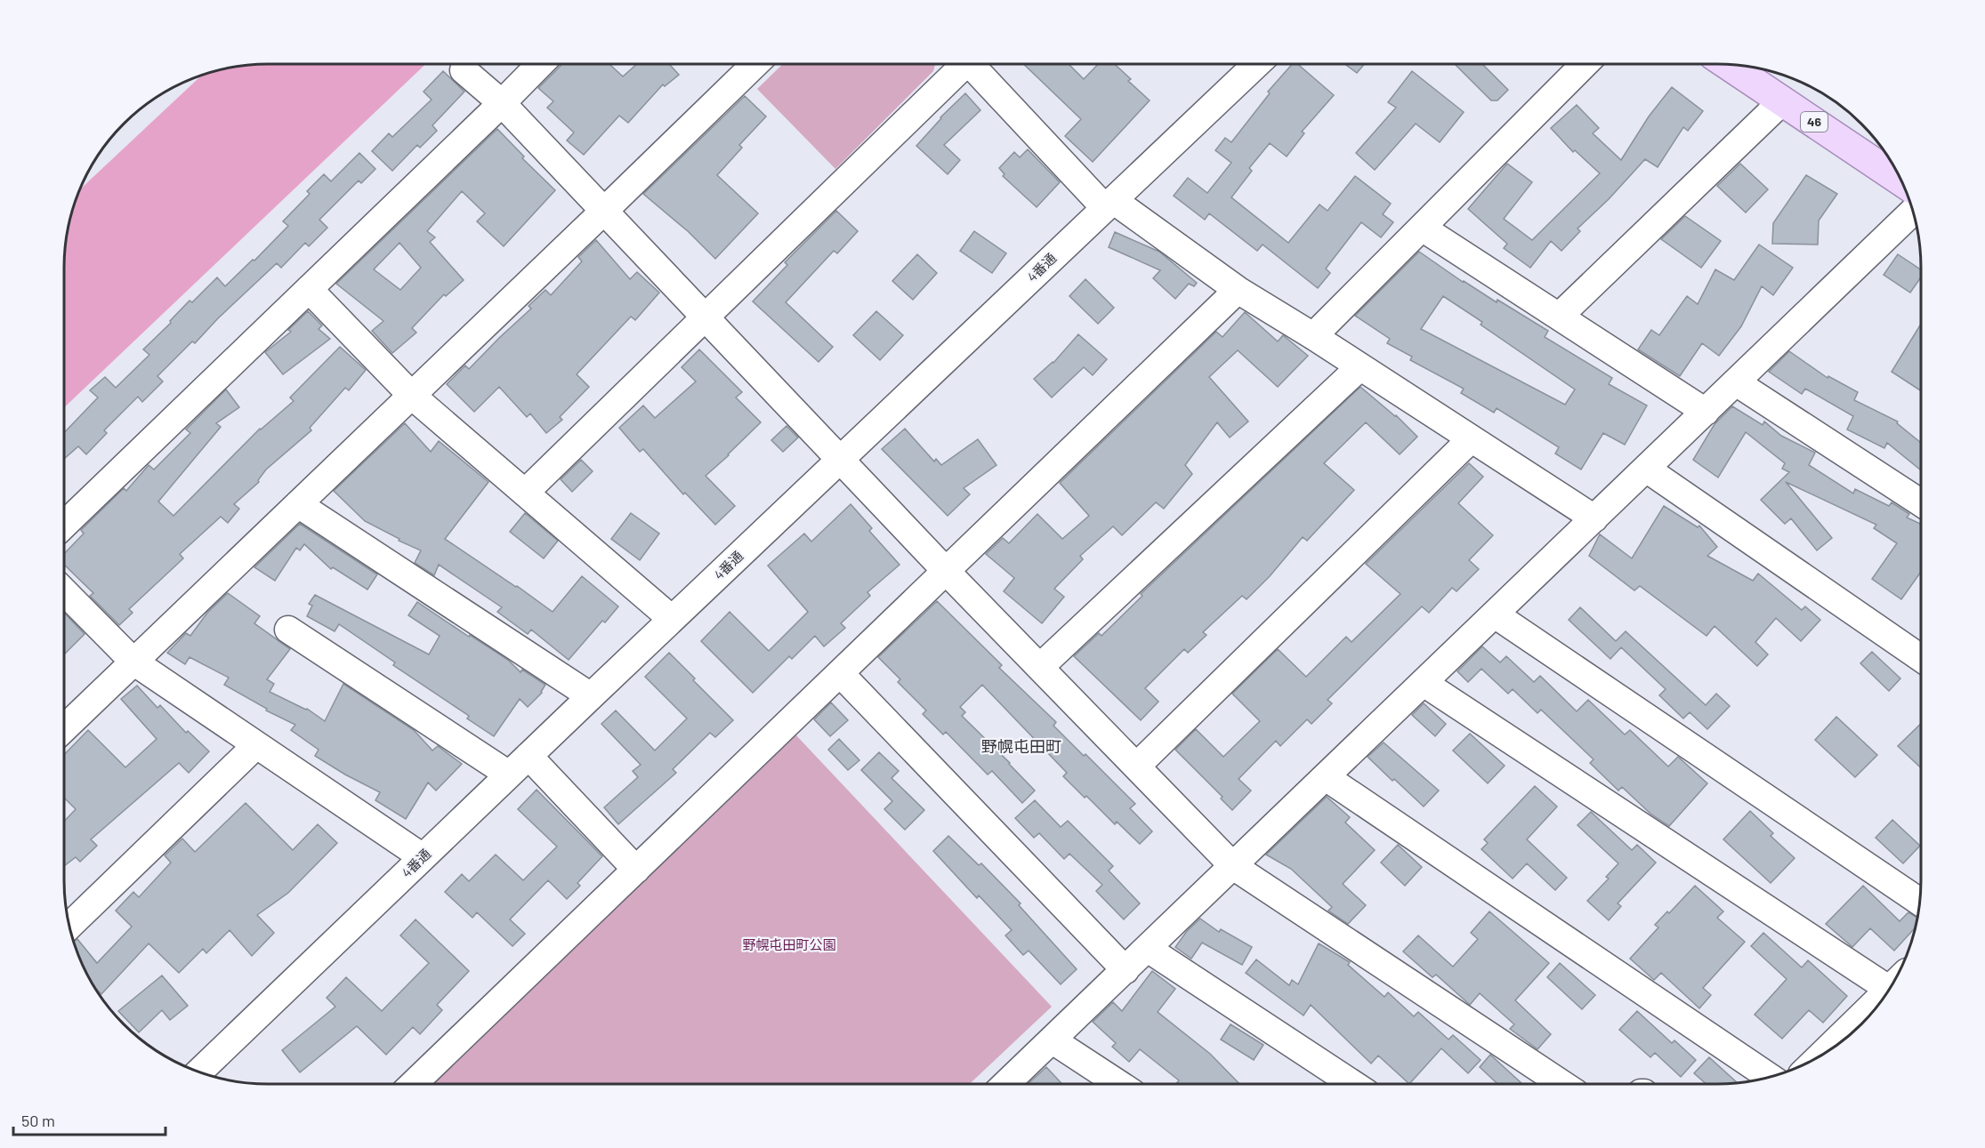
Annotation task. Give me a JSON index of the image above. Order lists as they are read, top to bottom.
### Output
{
  "streets": {
    "main road": ["46"],
    "street": ["4番通"]
  },
  "districts": ["野幌屯田町"],
  "parks": ["野幌屯田町公園"],
  "scale_bar": "50 m"
}
